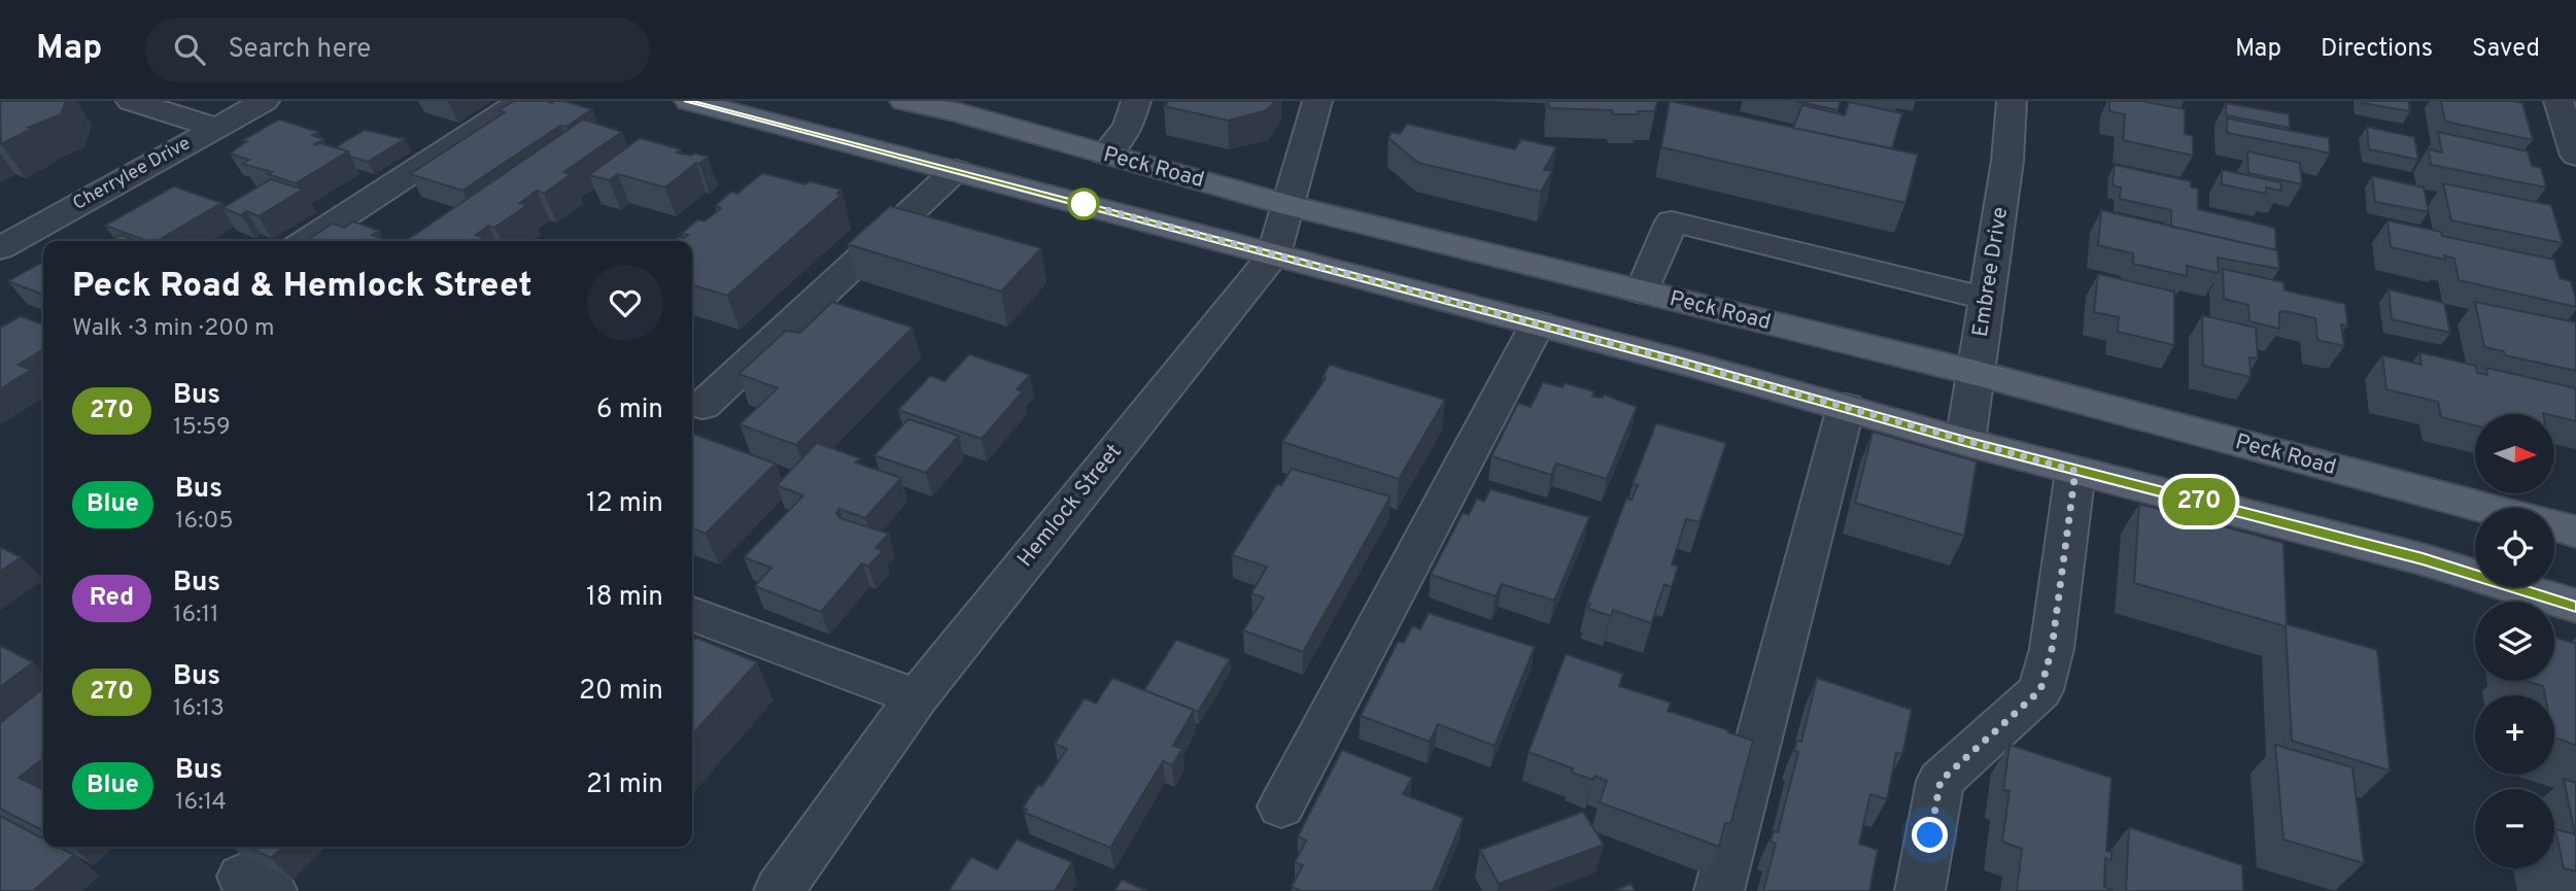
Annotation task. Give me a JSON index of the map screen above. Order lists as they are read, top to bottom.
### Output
{
  "streets": {
    "main road": ["Peck Road"],
    "street": ["Cherrylee Drive", "Embree Drive", "Hemlock Street"]
  },
  "crossings": [
    ["Peck Road", "Embree Drive"],
    ["Peck Road", "Hemlock Street"]
  ],
  "lines": ["bus line 270"],
  "north": "right",
  "page": {
    "header": "Map",
    "search": "Search here",
    "nav": ["Map", "Directions", "Saved"],
    "on_map": "270",
    "heading": ["Peck Road & Hemlock Street", "Walk · 3 min · 200 m"],
    "list": [
      {
        "mark": "270",
        "name": "Bus",
        "note": "15:59",
        "value": "6 min"
      },
      {
        "mark": "Blue",
        "name": "Bus",
        "note": "16:05",
        "value": "12 min"
      },
      {
        "mark": "Red",
        "name": "Bus",
        "note": "16:11",
        "value": "18 min"
      },
      {
        "mark": "270",
        "name": "Bus",
        "note": "16:13",
        "value": "20 min"
      },
      {
        "mark": "Blue",
        "name": "Bus",
        "note": "16:14",
        "value": "21 min"
      }
    ],
    "map_buttons": ["+", "−"]
  }
}
